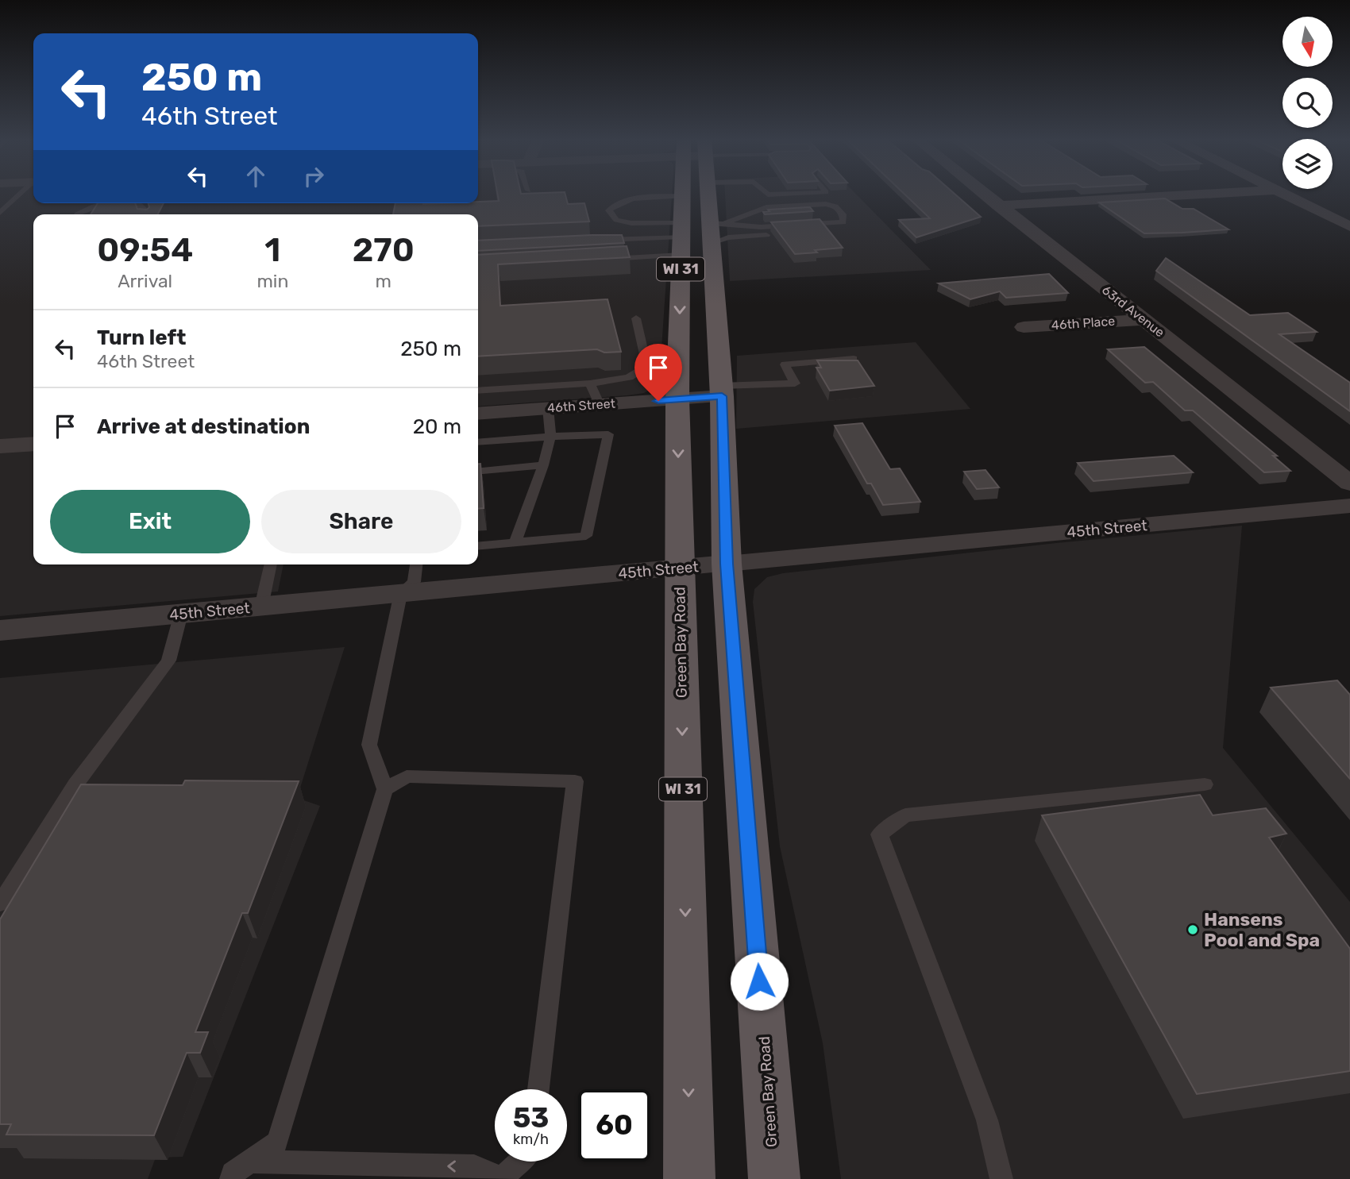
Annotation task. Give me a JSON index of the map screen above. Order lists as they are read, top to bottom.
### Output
{
  "streets": {
    "main road": ["WI 31", "Green Bay Road"],
    "street": [
      "63rd Avenue",
      "46th Place",
      "46th Street",
      "45th Street"
    ]
  },
  "crossings": [
    ["63rd Avenue", "46th Place"],
    ["46th Street", "Green Bay Road"],
    ["45th Street", "Green Bay Road"]
  ],
  "places": ["Hansens Pool and Spa"],
  "north": "bottom",
  "page": {
    "turn": ["250 m", "46th Street"],
    "eta": [
      "09:54",
      "Arrival",
      "1",
      "min",
      "270",
      "m"
    ],
    "list": [
      {
        "name": "Turn left",
        "note": "46th Street",
        "value": "250 m"
      },
      {
        "name": "Arrive at destination",
        "value": "20 m"
      }
    ],
    "buttons": ["Exit", "Share"],
    "speed": "53 km/h",
    "limit": "60"
  }
}
